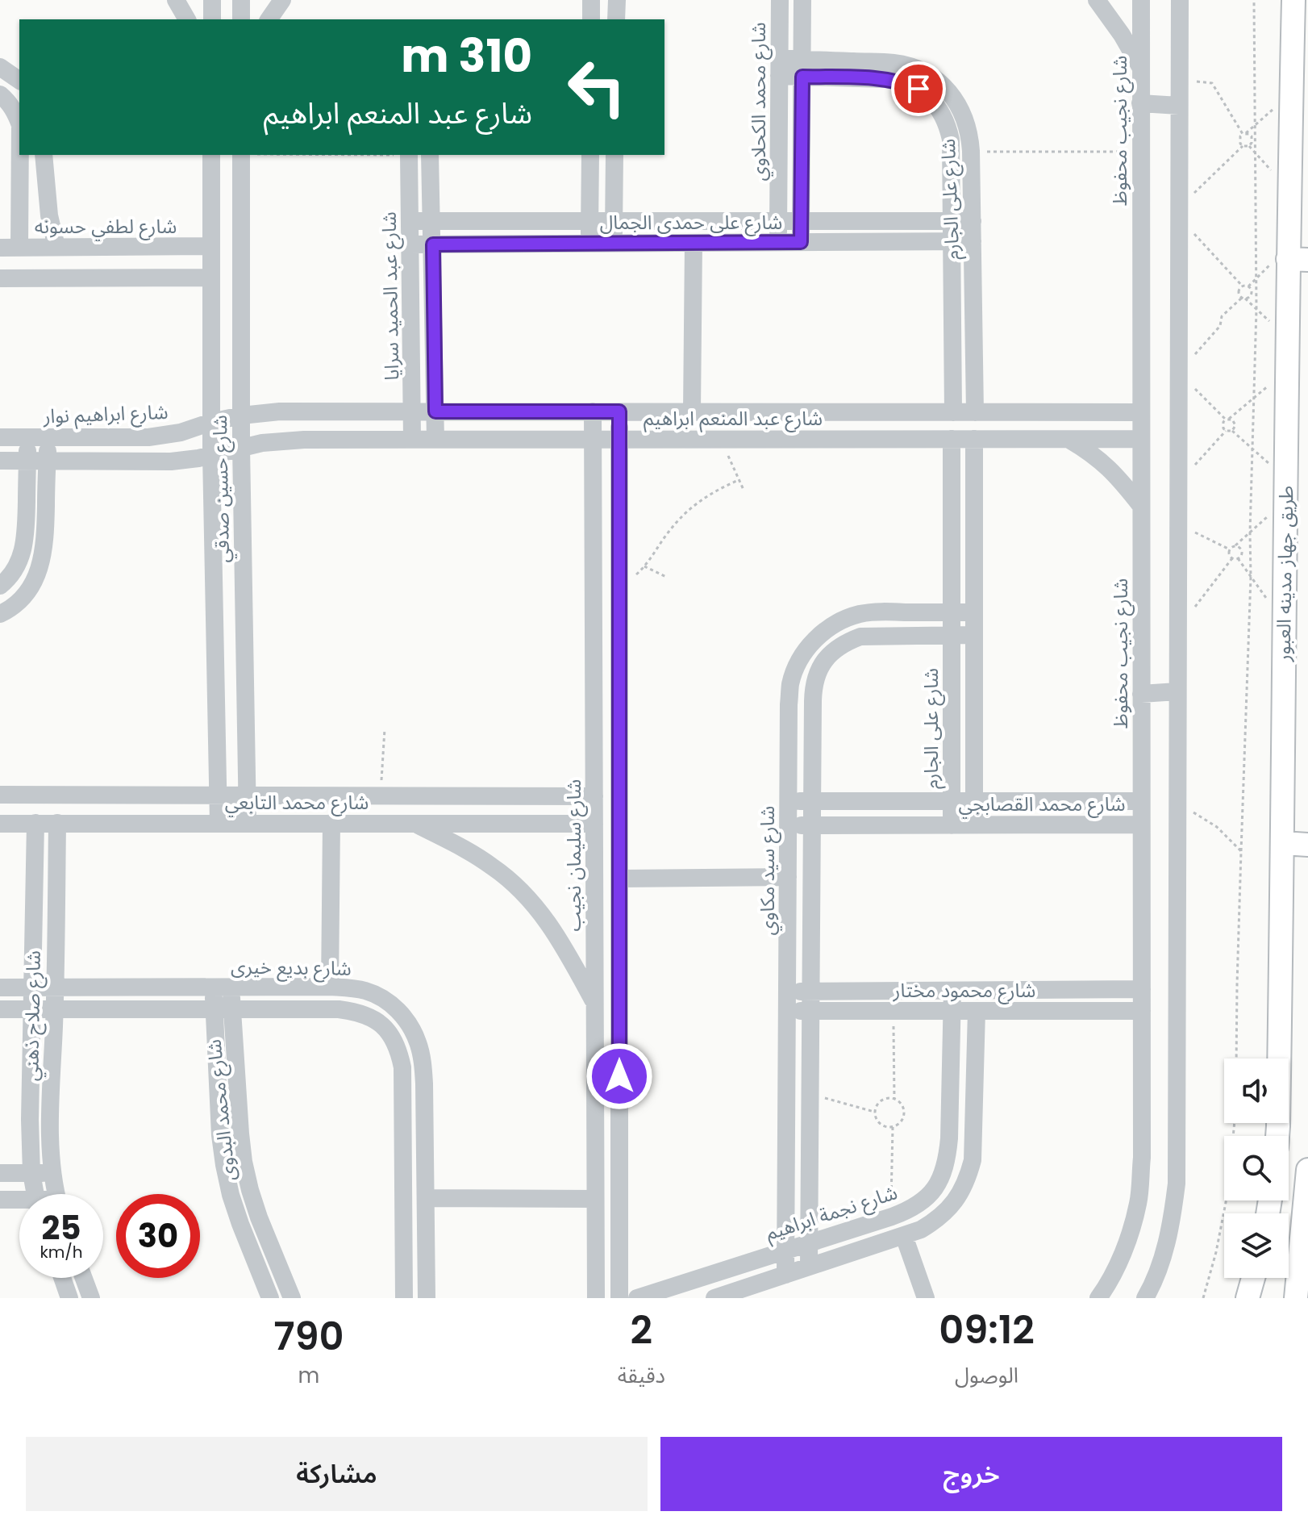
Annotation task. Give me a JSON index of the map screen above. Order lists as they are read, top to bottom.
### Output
{
  "streets": {
    "main road": ["طريق جهاز مدينه العبور"],
    "street": [
      "شارع محمد الكحلاوي",
      "شارع نجيب محفوظ",
      "شارع على الجارم",
      "شارع على حمدى الجمال",
      "شارع لطفي حسونه",
      "شارع عبد الحميد سرايا",
      "شارع ابراهيم نوار",
      "شارع عبد المنعم ابراهيم",
      "شارع حسين صدقي",
      "شارع محمد التابعي",
      "شارع محمد القصابجي",
      "شارع سليمان نجيب",
      "شارع سيد مكاوي",
      "شارع بديع خيرى",
      "شارع محمود مختار",
      "شارع صلاح ذهني",
      "شارع محمد البدوى",
      "شارع نجمة ابراهيم"
    ]
  },
  "crossings": [
    ["شارع محمد الكحلاوي", "شارع على الجارم"],
    ["شارع محمد الكحلاوي", "شارع على حمدى الجمال"],
    ["شارع نجيب محفوظ", "شارع عبد المنعم ابراهيم"],
    ["شارع نجيب محفوظ", "شارع محمد القصابجي"],
    ["شارع نجيب محفوظ", "شارع محمود مختار"],
    ["شارع على الجارم", "شارع على حمدى الجمال"],
    ["شارع على الجارم", "شارع عبد المنعم ابراهيم"],
    ["شارع على الجارم", "شارع محمد القصابجي"],
    ["شارع على الجارم", "شارع سيد مكاوي"],
    ["شارع على حمدى الجمال", "شارع عبد الحميد سرايا"],
    ["شارع لطفي حسونه", "شارع حسين صدقي"],
    ["شارع عبد الحميد سرايا", "شارع عبد المنعم ابراهيم"],
    ["شارع ابراهيم نوار", "شارع عبد المنعم ابراهيم"],
    ["شارع ابراهيم نوار", "شارع حسين صدقي"],
    ["شارع عبد المنعم ابراهيم", "شارع حسين صدقي"],
    ["شارع عبد المنعم ابراهيم", "شارع سليمان نجيب"],
    ["شارع حسين صدقي", "شارع محمد التابعي"],
    ["شارع محمد التابعي", "شارع سليمان نجيب"],
    ["شارع محمد التابعي", "شارع صلاح ذهني"],
    ["شارع محمد القصابجي", "شارع سيد مكاوي"],
    ["شارع سيد مكاوي", "شارع محمود مختار"],
    ["شارع سيد مكاوي", "شارع نجمة ابراهيم"],
    ["شارع بديع خيرى", "شارع صلاح ذهني"],
    ["شارع بديع خيرى", "شارع محمد البدوى"],
    ["شارع محمود مختار", "شارع نجمة ابراهيم"]
  ],
  "page": {
    "turn": ["310 m", "شارع عبد المنعم ابراهيم"],
    "speed": "25 km/h",
    "limit": "30",
    "eta": [
      "09:12",
      "الوصول",
      "2",
      "دقيقة",
      "790",
      "m"
    ],
    "buttons": ["خروج", "مشاركة"]
  }
}
